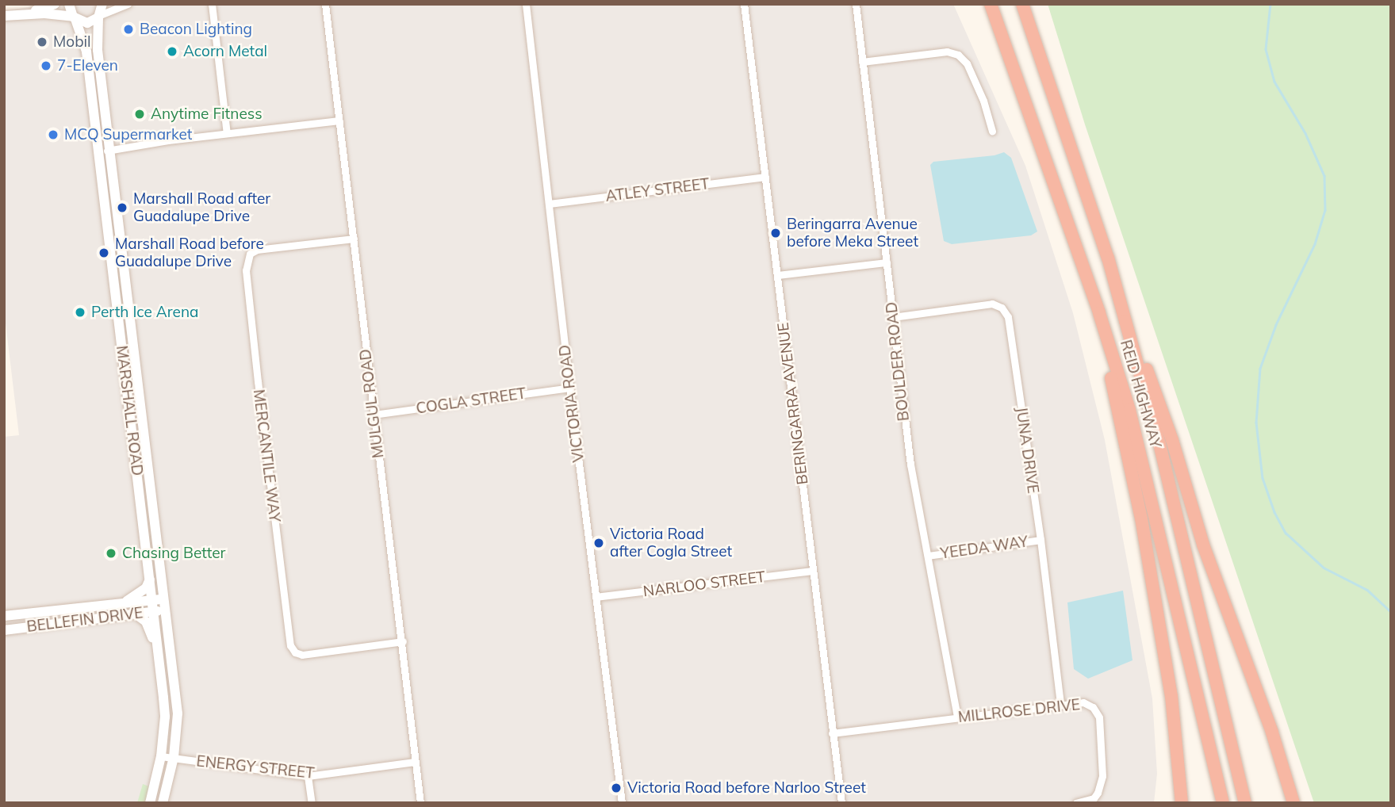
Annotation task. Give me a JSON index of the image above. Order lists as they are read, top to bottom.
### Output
{
  "streets": {
    "highway": ["REID HIGHWAY"],
    "main road": ["MARSHALL ROAD", "BELLEFIN DRIVE"],
    "street": [
      "ATLEY STREET",
      "BOULDER ROAD",
      "COGLA STREET",
      "MULGUL ROAD",
      "VICTORIA ROAD",
      "BERINGARRA AVENUE",
      "JUNA DRIVE",
      "MERCANTILE WAY",
      "YEEDA WAY",
      "NARLOO STREET",
      "MILLROSE DRIVE",
      "ENERGY STREET"
    ]
  },
  "crossings": [
    ["ATLEY STREET", "VICTORIA ROAD"],
    ["ATLEY STREET", "BERINGARRA AVENUE"],
    ["BOULDER ROAD", "JUNA DRIVE"],
    ["BOULDER ROAD", "YEEDA WAY"],
    ["BOULDER ROAD", "MILLROSE DRIVE"],
    ["COGLA STREET", "MULGUL ROAD"],
    ["COGLA STREET", "VICTORIA ROAD"],
    ["MULGUL ROAD", "MERCANTILE WAY"],
    ["MULGUL ROAD", "ENERGY STREET"],
    ["VICTORIA ROAD", "NARLOO STREET"],
    ["BERINGARRA AVENUE", "NARLOO STREET"],
    ["BERINGARRA AVENUE", "MILLROSE DRIVE"],
    ["MARSHALL ROAD", "BELLEFIN DRIVE"],
    ["MARSHALL ROAD", "ENERGY STREET"],
    ["JUNA DRIVE", "YEEDA WAY"],
    ["JUNA DRIVE", "MILLROSE DRIVE"]
  ],
  "places": [
    "Beacon Lighting",
    "Mobil",
    "Acorn Metal",
    "7-Eleven",
    "Anytime Fitness",
    "MCQ Supermarket",
    "Marshall Road after Guadalupe Drive",
    "Beringarra Avenue before Meka Street",
    "Marshall Road before Guadalupe Drive",
    "Perth Ice Arena",
    "Victoria Road after Cogla Street",
    "Chasing Better",
    "Victoria Road before Narloo Street"
  ]
}
